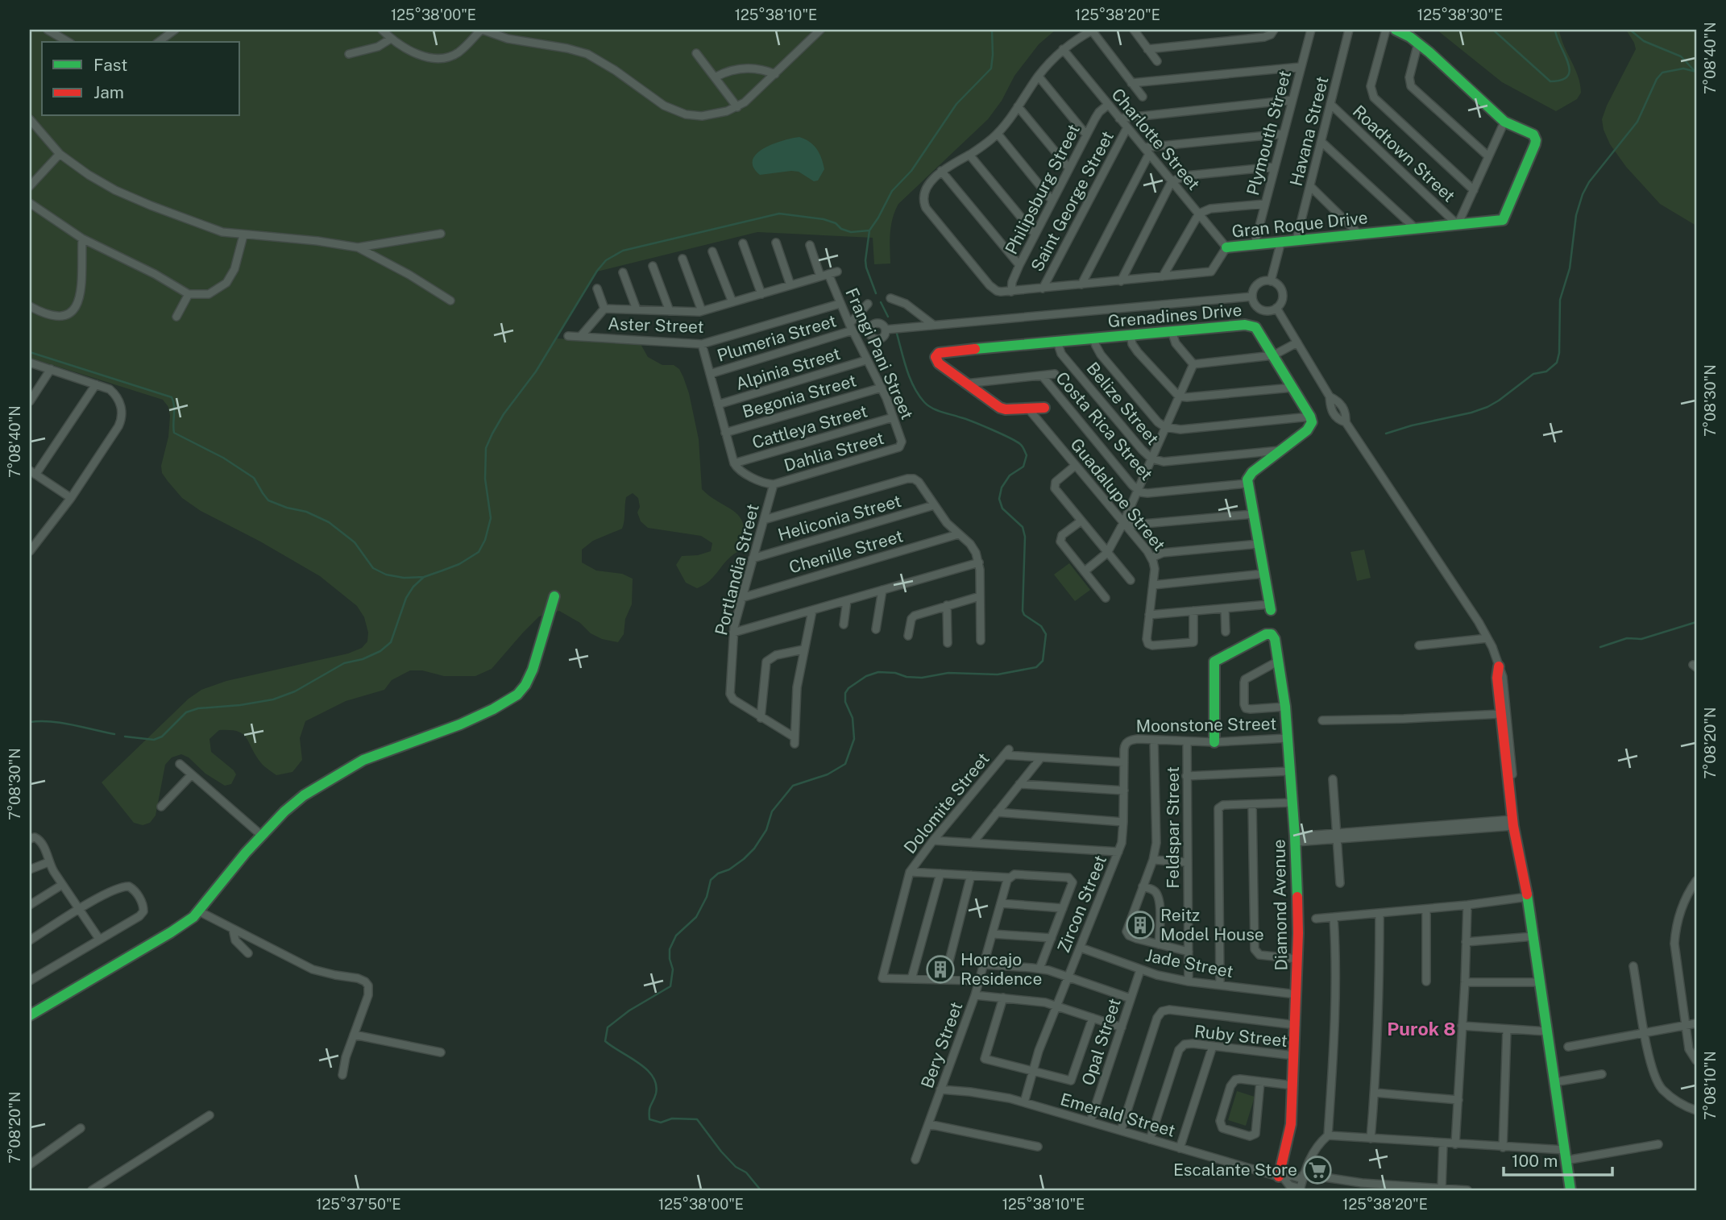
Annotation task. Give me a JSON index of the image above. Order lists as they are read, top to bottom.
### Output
{
  "streets": {
    "street": [
      "Havana Street",
      "Plymouth Street",
      "Charlotte Street",
      "Roadtown Street",
      "Philipsburg Street",
      "Saint George Street",
      "Gran Roque Drive",
      "Grenadines Drive",
      "Aster Street",
      "Plumeria Street",
      "Frangi Pani Street",
      "Alpinia Street",
      "Begonia Street",
      "Belize Street",
      "Costa Rica Street",
      "Cattleya Street",
      "Dahlia Street",
      "Guadalupe Street",
      "Heliconia Street",
      "Chenille Street",
      "Portlandia Street",
      "Moonstone Street",
      "Dolomite Street",
      "Feldspar Street",
      "Zircon Street",
      "Diamond Avenue",
      "Jade Street",
      "Ruby Street",
      "Opal Street",
      "Bery Street",
      "Emerald Street"
    ]
  },
  "crossings": [
    ["Havana Street", "Roadtown Street"],
    ["Havana Street", "Gran Roque Drive"],
    ["Plymouth Street", "Gran Roque Drive"],
    ["Charlotte Street", "Philipsburg Street"],
    ["Charlotte Street", "Saint George Street"],
    ["Charlotte Street", "Gran Roque Drive"],
    ["Roadtown Street", "Gran Roque Drive"],
    ["Philipsburg Street", "Gran Roque Drive"],
    ["Saint George Street", "Gran Roque Drive"],
    ["Grenadines Drive", "Belize Street"],
    ["Grenadines Drive", "Costa Rica Street"],
    ["Aster Street", "Frangi Pani Street"],
    ["Plumeria Street", "Frangi Pani Street"],
    ["Frangi Pani Street", "Alpinia Street"],
    ["Frangi Pani Street", "Begonia Street"],
    ["Frangi Pani Street", "Cattleya Street"],
    ["Frangi Pani Street", "Dahlia Street"],
    ["Dahlia Street", "Portlandia Street"],
    ["Heliconia Street", "Portlandia Street"],
    ["Chenille Street", "Portlandia Street"],
    ["Moonstone Street", "Feldspar Street"],
    ["Moonstone Street", "Zircon Street"],
    ["Moonstone Street", "Diamond Avenue"],
    ["Dolomite Street", "Bery Street"],
    ["Feldspar Street", "Jade Street"],
    ["Zircon Street", "Jade Street"],
    ["Zircon Street", "Emerald Street"],
    ["Diamond Avenue", "Jade Street"],
    ["Diamond Avenue", "Ruby Street"],
    ["Diamond Avenue", "Emerald Street"],
    ["Jade Street", "Opal Street"],
    ["Ruby Street", "Emerald Street"],
    ["Opal Street", "Emerald Street"],
    ["Bery Street", "Emerald Street"]
  ],
  "districts": ["Purok 8"],
  "places": {
    "building": ["Reitz Model House", "Horcajo Residence"],
    "supermarket": ["Escalante Store"]
  },
  "legend": ["Fast", "Jam"],
  "scale_bar": "100 m",
  "coordinates": [
    "125°38'00\"E",
    "125°38'10\"E",
    "125°38'20\"E",
    "125°38'30\"E",
    "7°08'40\"N",
    "7°08'30\"N",
    "7°08'20\"N",
    "7°08'10\"N",
    "125°37'50\"E"
  ]
}
